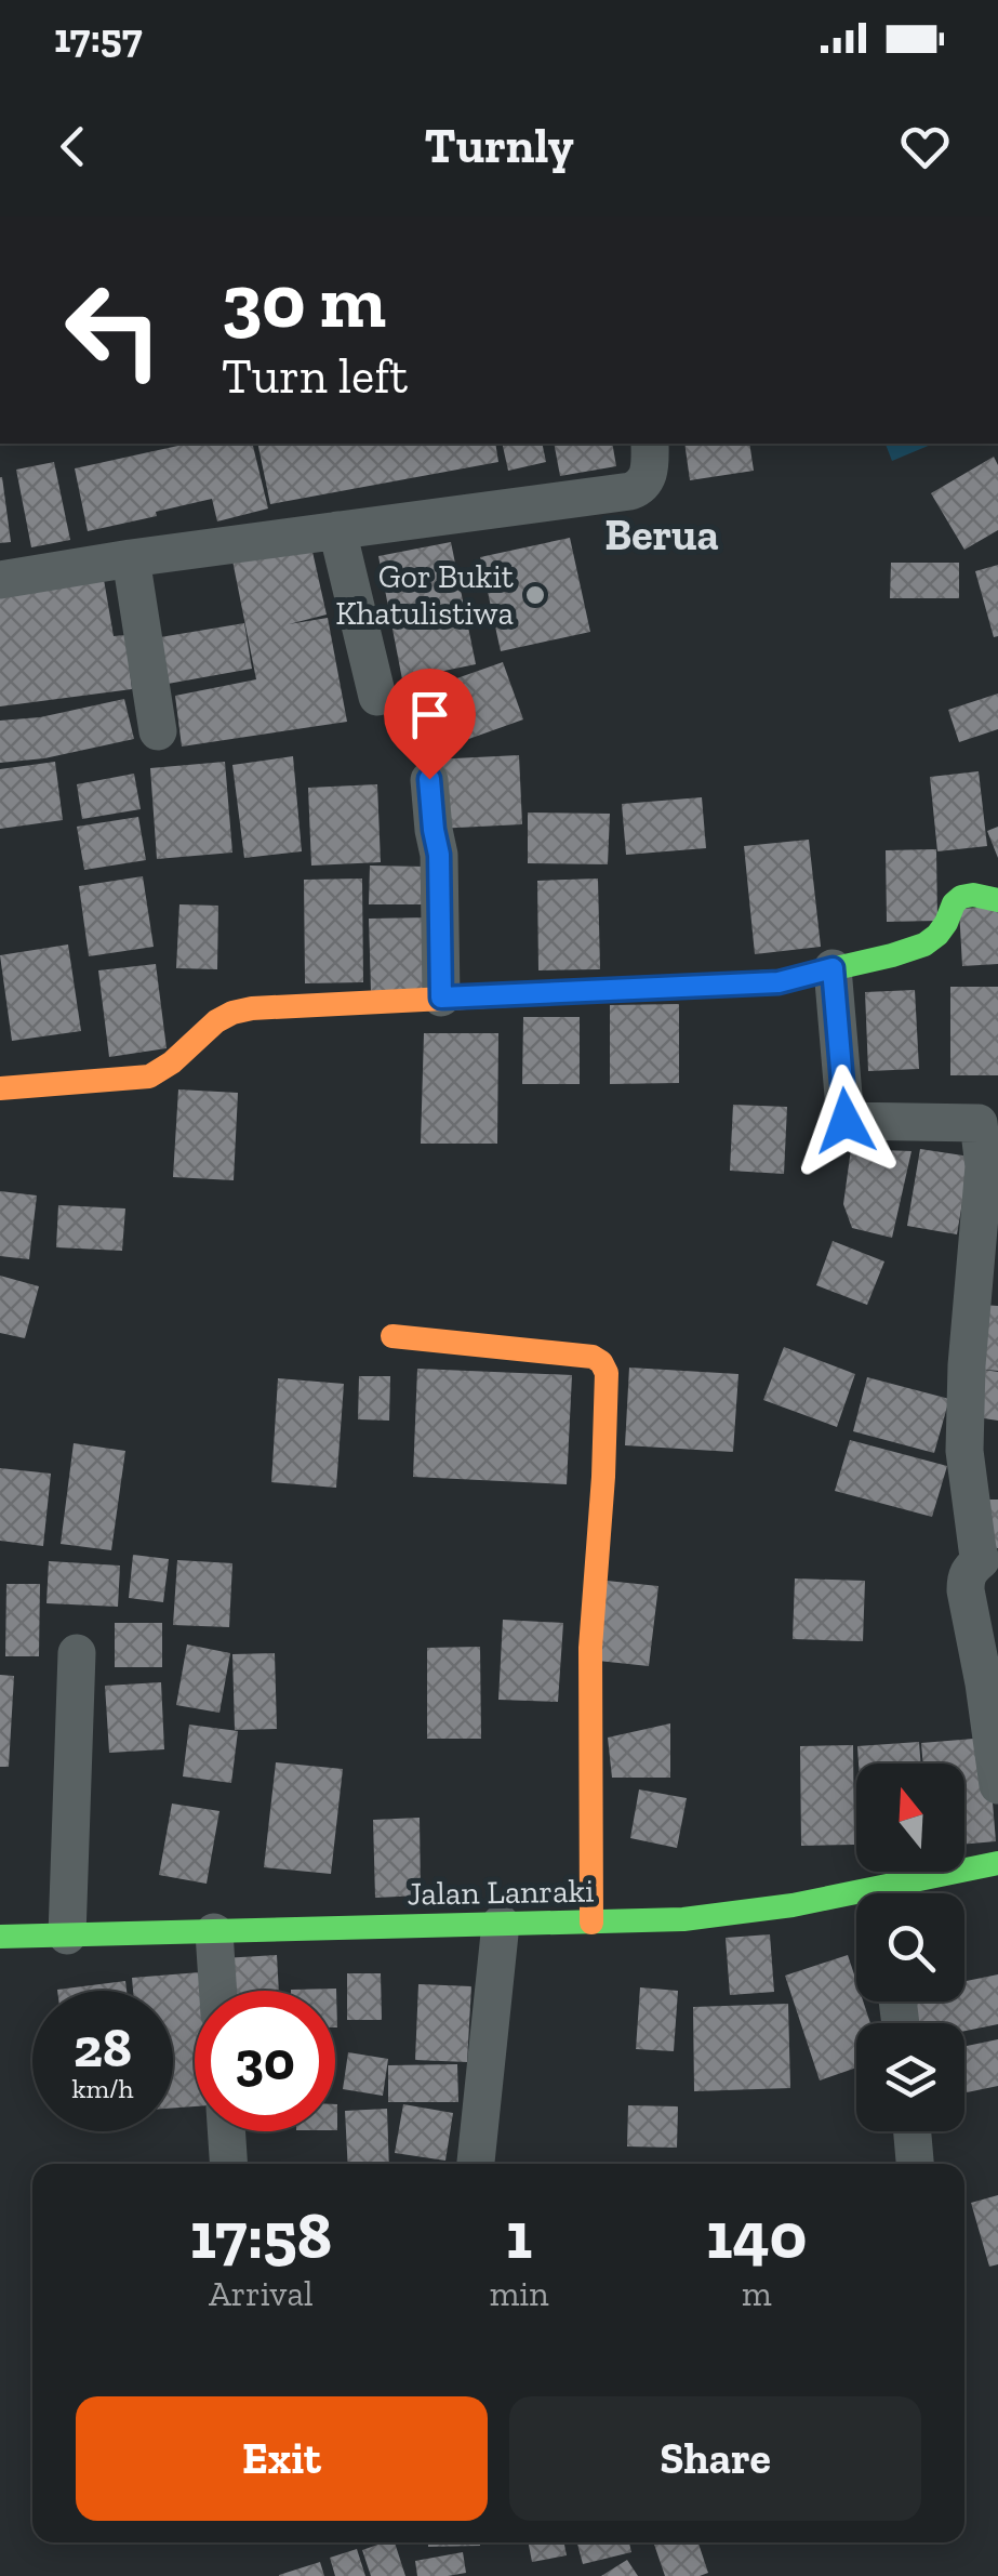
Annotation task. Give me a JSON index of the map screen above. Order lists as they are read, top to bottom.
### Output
{
  "streets": {
    "street": ["Jalan Lanraki"]
  },
  "districts": ["Berua"],
  "places": ["Gor Bukit Khatulistiwa"],
  "north": "top",
  "page": {
    "status": "17:57",
    "header": "Turnly",
    "turn": ["30 m", "Turn left"],
    "speed": "28 km/h",
    "limit": "30",
    "eta": [
      "17:58",
      "Arrival",
      "1",
      "min",
      "140",
      "m"
    ],
    "buttons": ["Exit", "Share"]
  }
}
